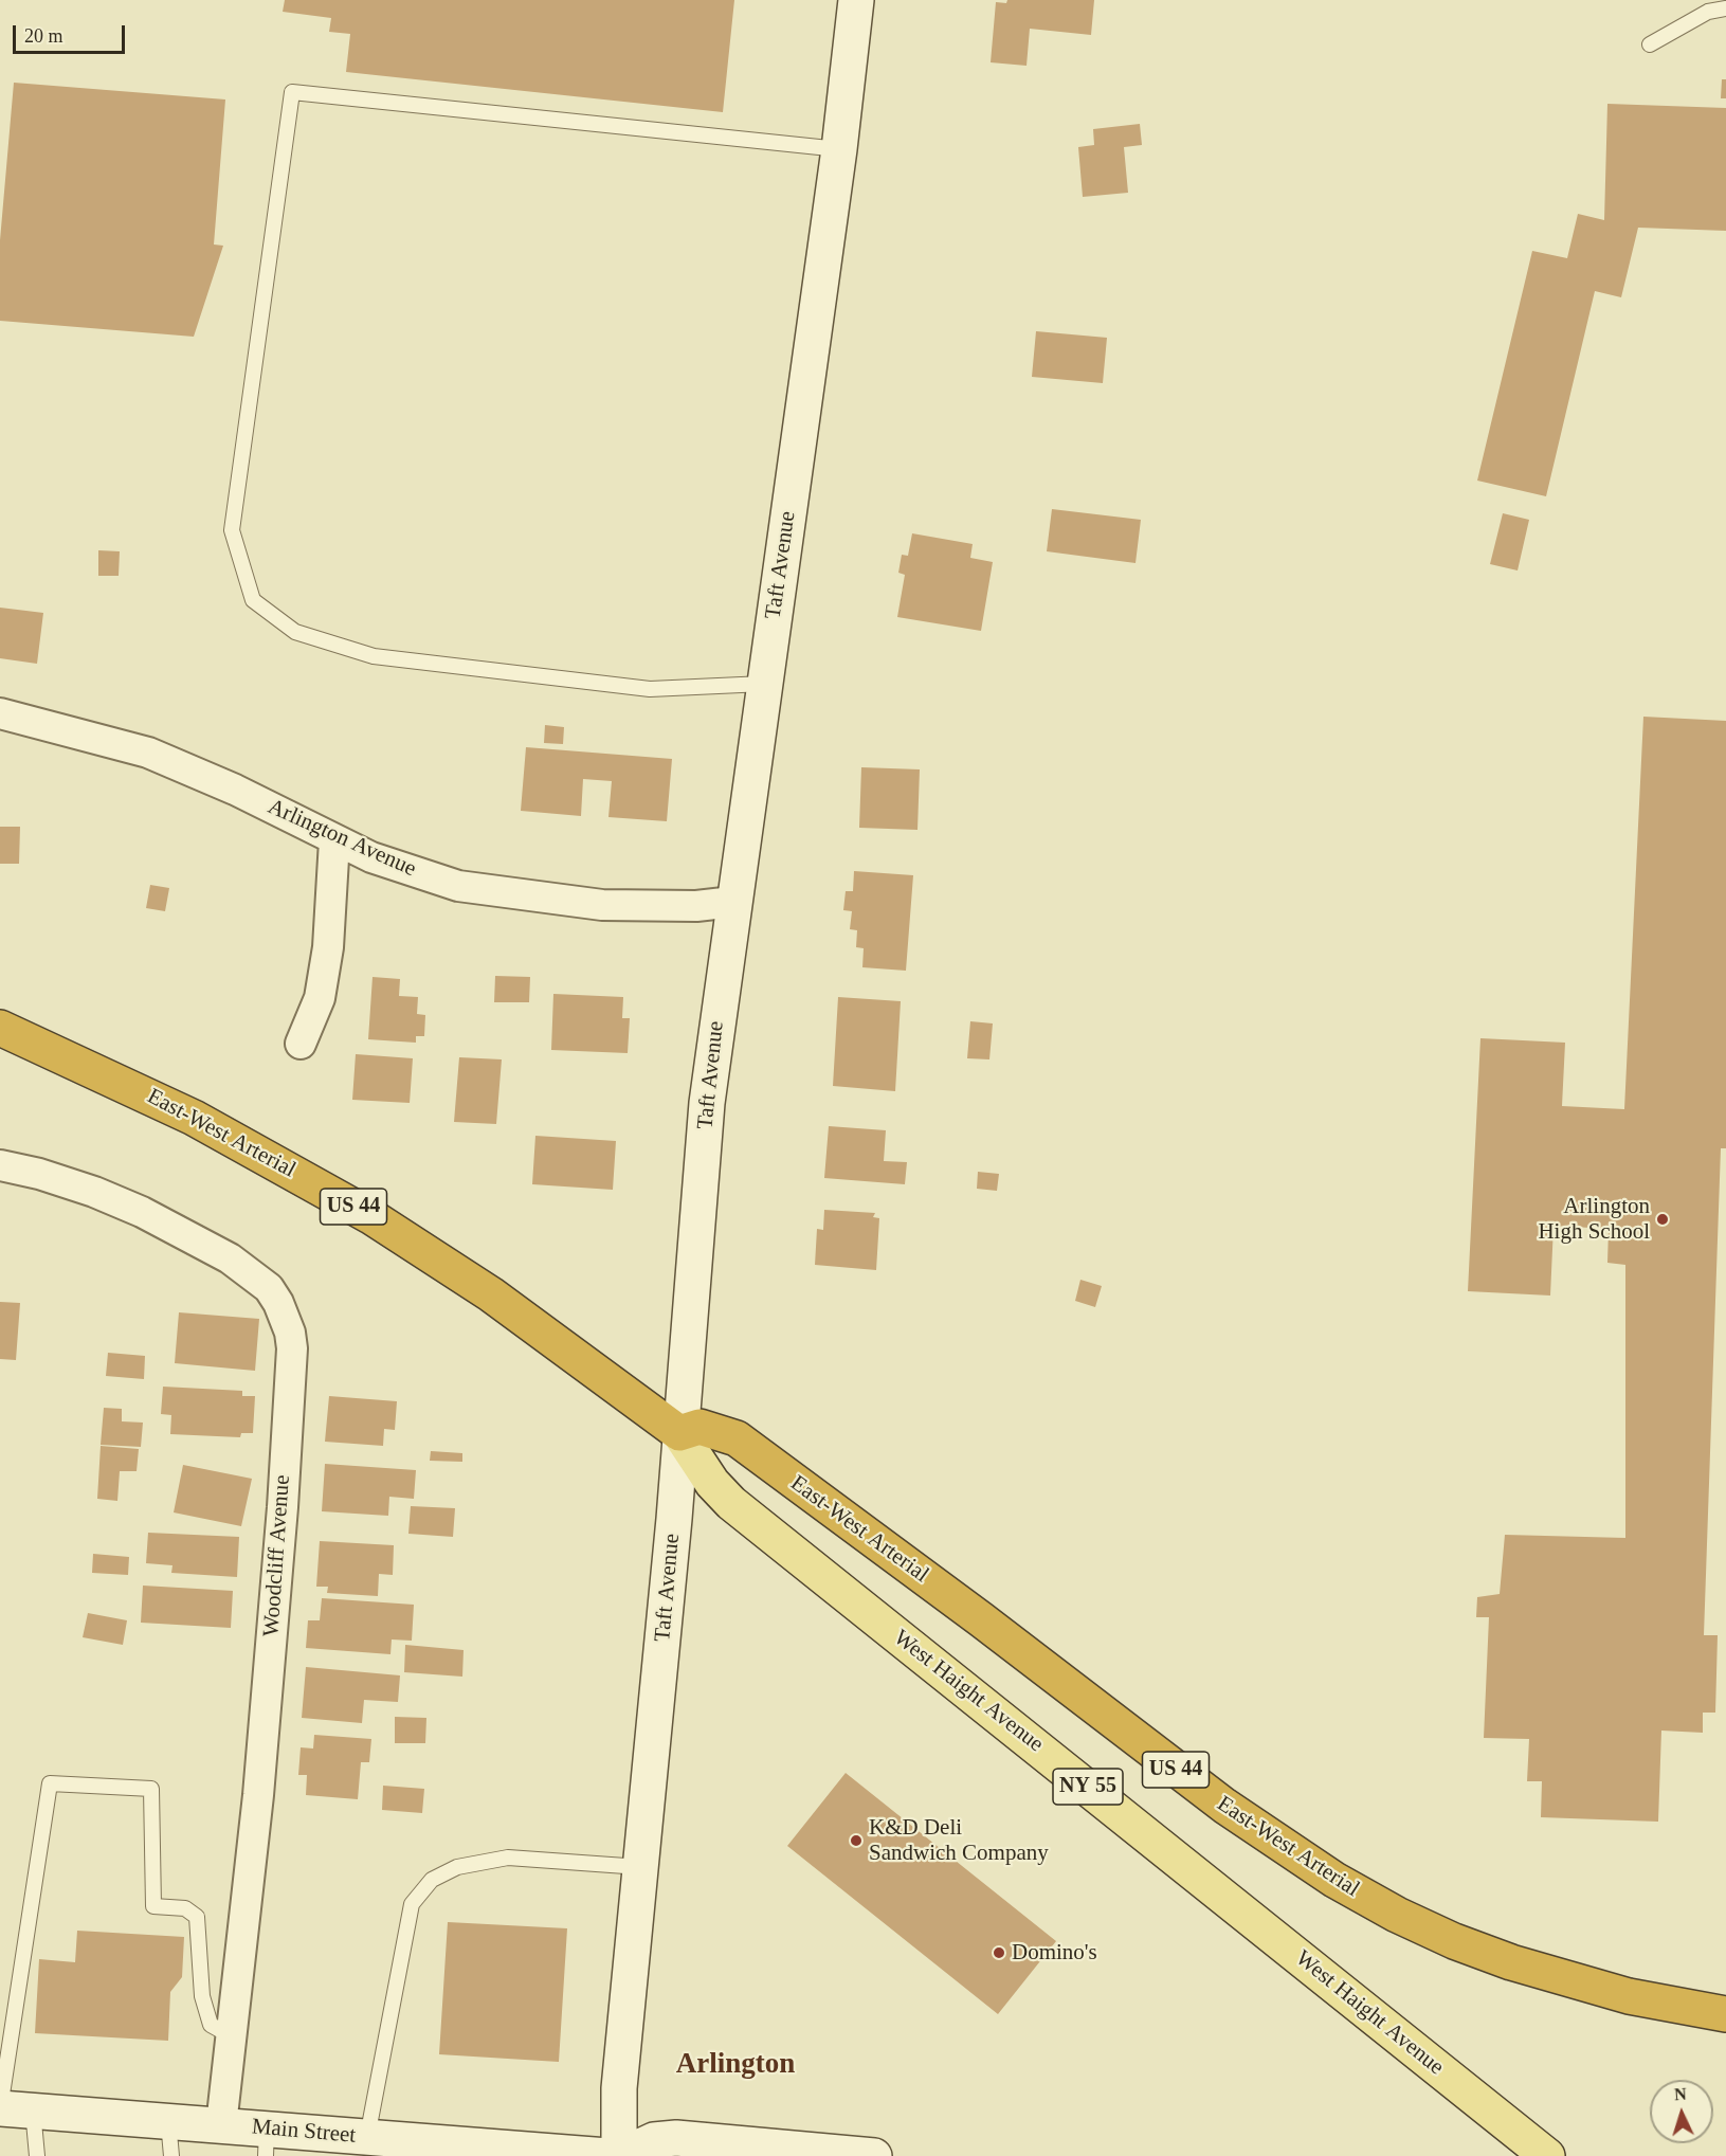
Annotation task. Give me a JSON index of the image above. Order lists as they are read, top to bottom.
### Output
{
  "streets": {
    "highway": ["East-West Arterial", "US 44"],
    "main road": ["West Haight Avenue", "NY 55"],
    "street": [
      "Taft Avenue",
      "Arlington Avenue",
      "Woodcliff Avenue",
      "Main Street"
    ]
  },
  "crossings": [
    ["Taft Avenue", "Arlington Avenue"],
    ["Taft Avenue", "East-West Arterial"],
    ["Taft Avenue", "West Haight Avenue"],
    ["East-West Arterial", "West Haight Avenue"],
    ["Woodcliff Avenue", "Main Street"]
  ],
  "districts": ["Arlington"],
  "places": ["Arlington High School", "K&D Deli Sandwich Company", "Domino's"],
  "scale_bar": "20 m",
  "north": "top"
}
